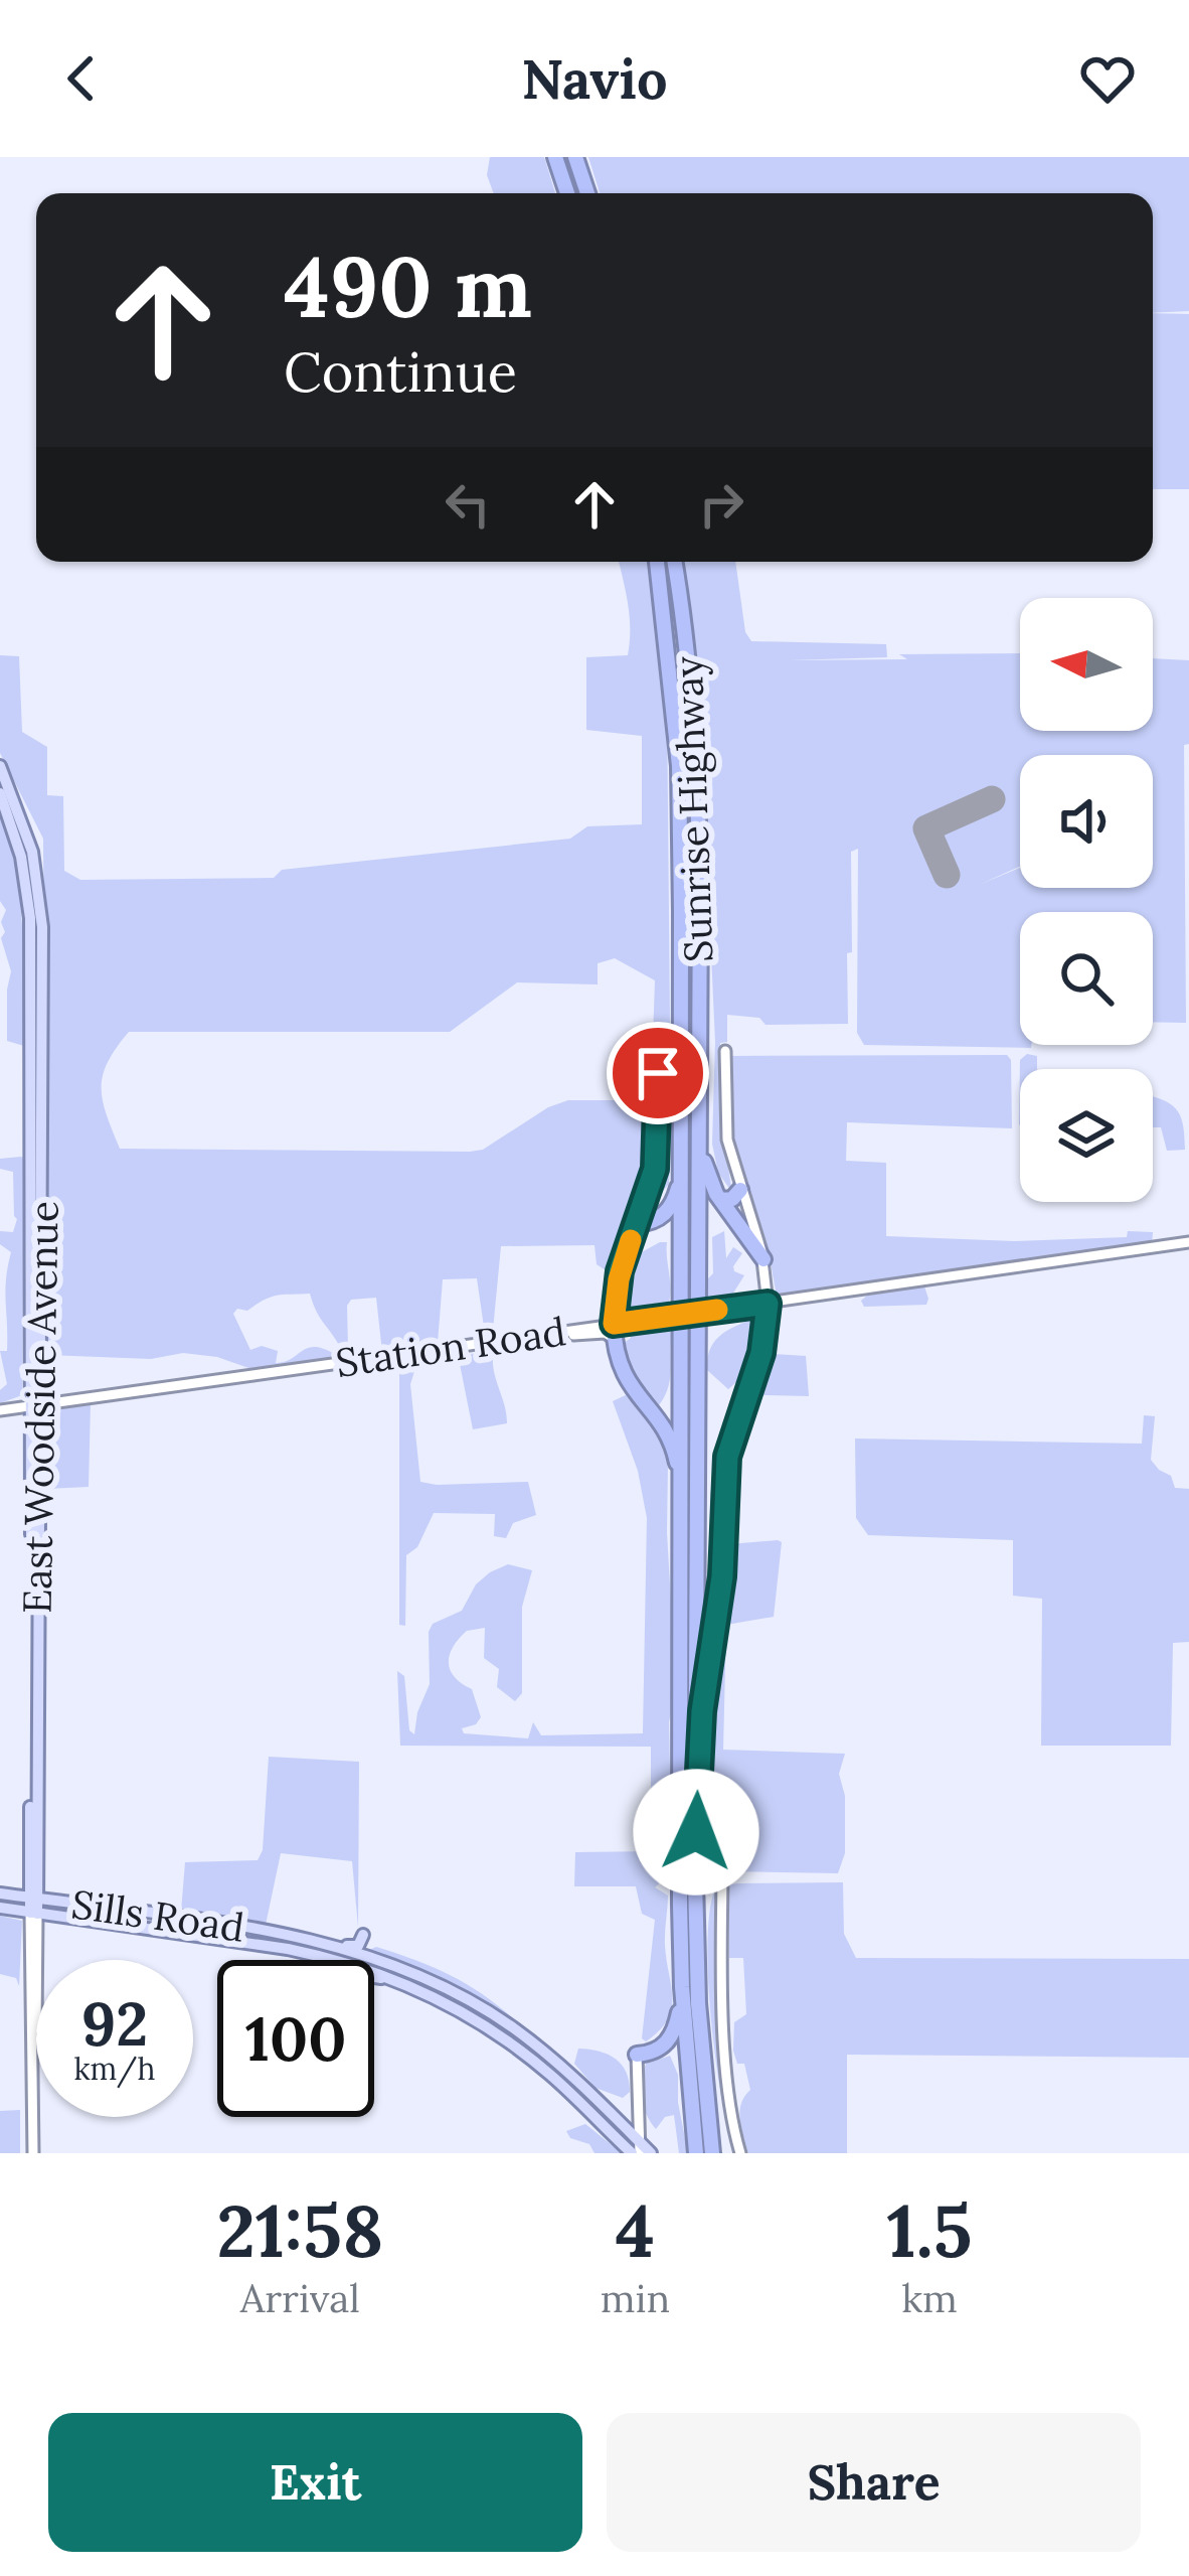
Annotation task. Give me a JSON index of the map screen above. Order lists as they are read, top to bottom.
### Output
{
  "streets": {
    "highway": ["Sunrise Highway"],
    "main road": ["Station Road", "East Woodside Avenue", "Sills Road"]
  },
  "crossings": [
    ["Station Road", "East Woodside Avenue"],
    ["East Woodside Avenue", "Sills Road"]
  ],
  "north": "left",
  "page": {
    "header": "Navio",
    "turn": ["490 m", "Continue"],
    "speed": "92 km/h",
    "limit": "100",
    "eta": [
      "21:58",
      "Arrival",
      "4",
      "min",
      "1.5",
      "km"
    ],
    "buttons": ["Exit", "Share"]
  }
}
